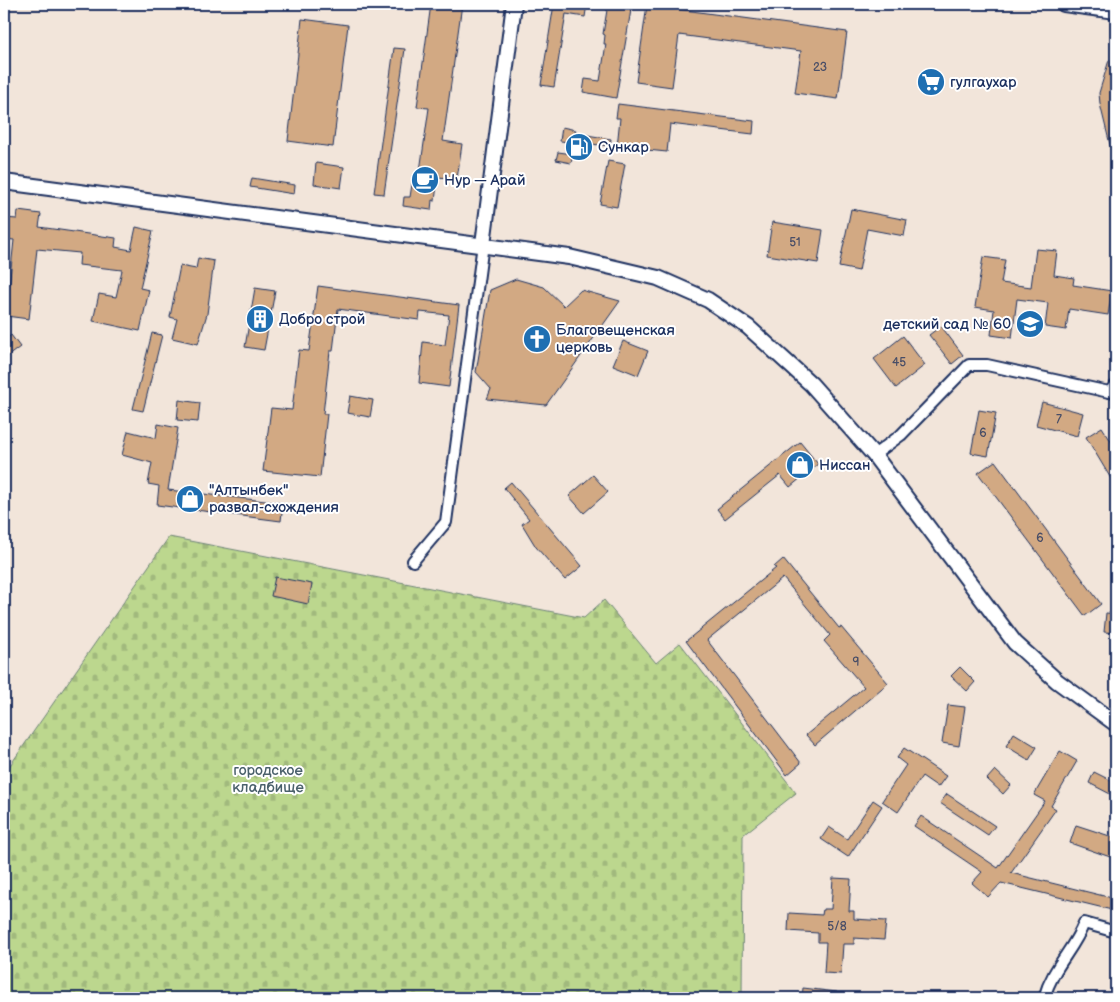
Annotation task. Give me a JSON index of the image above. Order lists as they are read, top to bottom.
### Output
{
  "parks": ["городское кладбище"],
  "places": {
    "supermarket": ["гулгаухар"],
    "fuel station": ["Сункар"],
    "cafe": ["Нур — Арай"],
    "building": ["Добро строй"],
    "school or university": ["детский сад № 60"],
    "church": ["Благовещенская церковь"],
    "shop": ["Ниссан", "\"Алтынбек\" развал-схождения"]
  },
  "house_numbers": [
    "23",
    "51",
    "45",
    "7",
    "6",
    "6",
    "9",
    "5/8"
  ]
}
